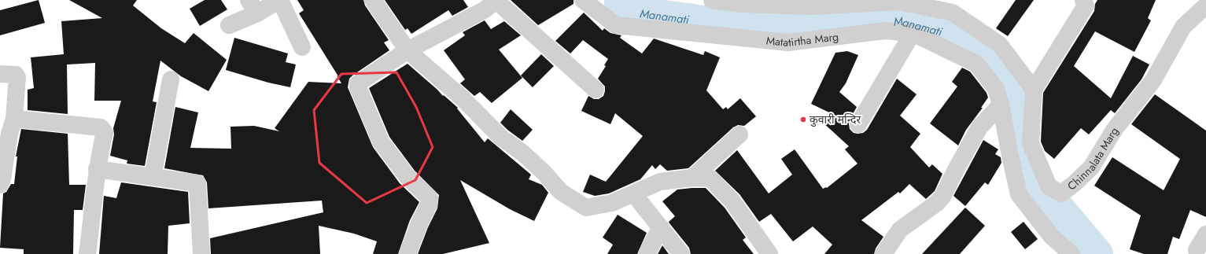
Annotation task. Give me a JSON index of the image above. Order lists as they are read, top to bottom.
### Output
{
  "streets": {
    "street": ["Matatirtha Marg", "Chinnalata Marg"]
  },
  "water": ["Manamati"],
  "places": ["कुवारी मन्दिर"]
}
